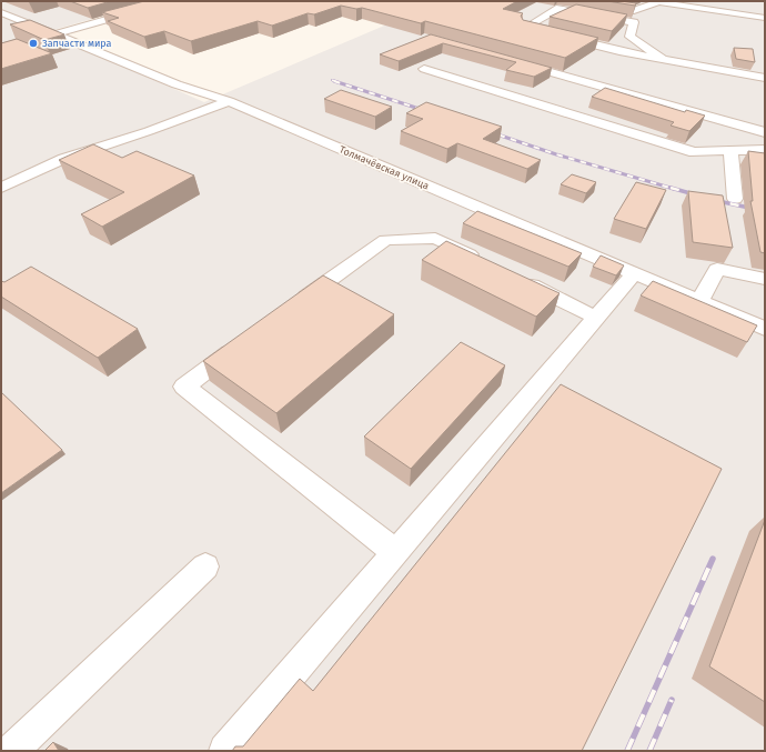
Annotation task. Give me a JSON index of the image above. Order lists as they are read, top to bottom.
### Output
{
  "streets": {
    "street": ["Толмачёвская улица"]
  },
  "places": ["Запчасти мира"]
}
